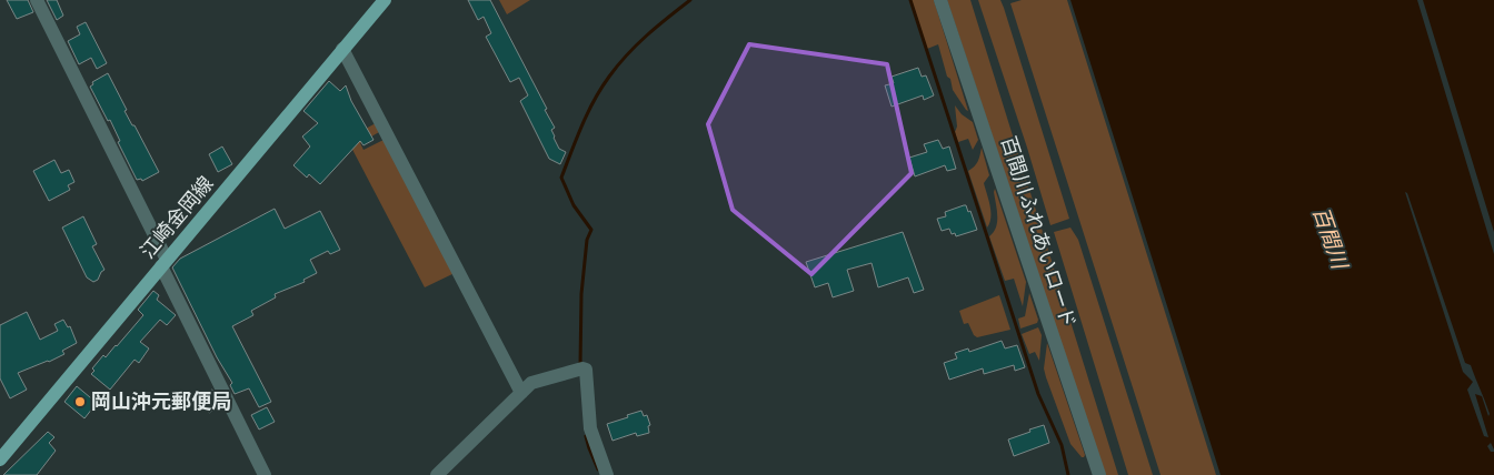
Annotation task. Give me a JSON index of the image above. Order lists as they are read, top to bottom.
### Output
{
  "streets": {
    "main road": ["江崎金岡線"],
    "street": ["百間川ふれあいロード"]
  },
  "water": ["百間川"],
  "places": ["岡山沖元郵便局"]
}
